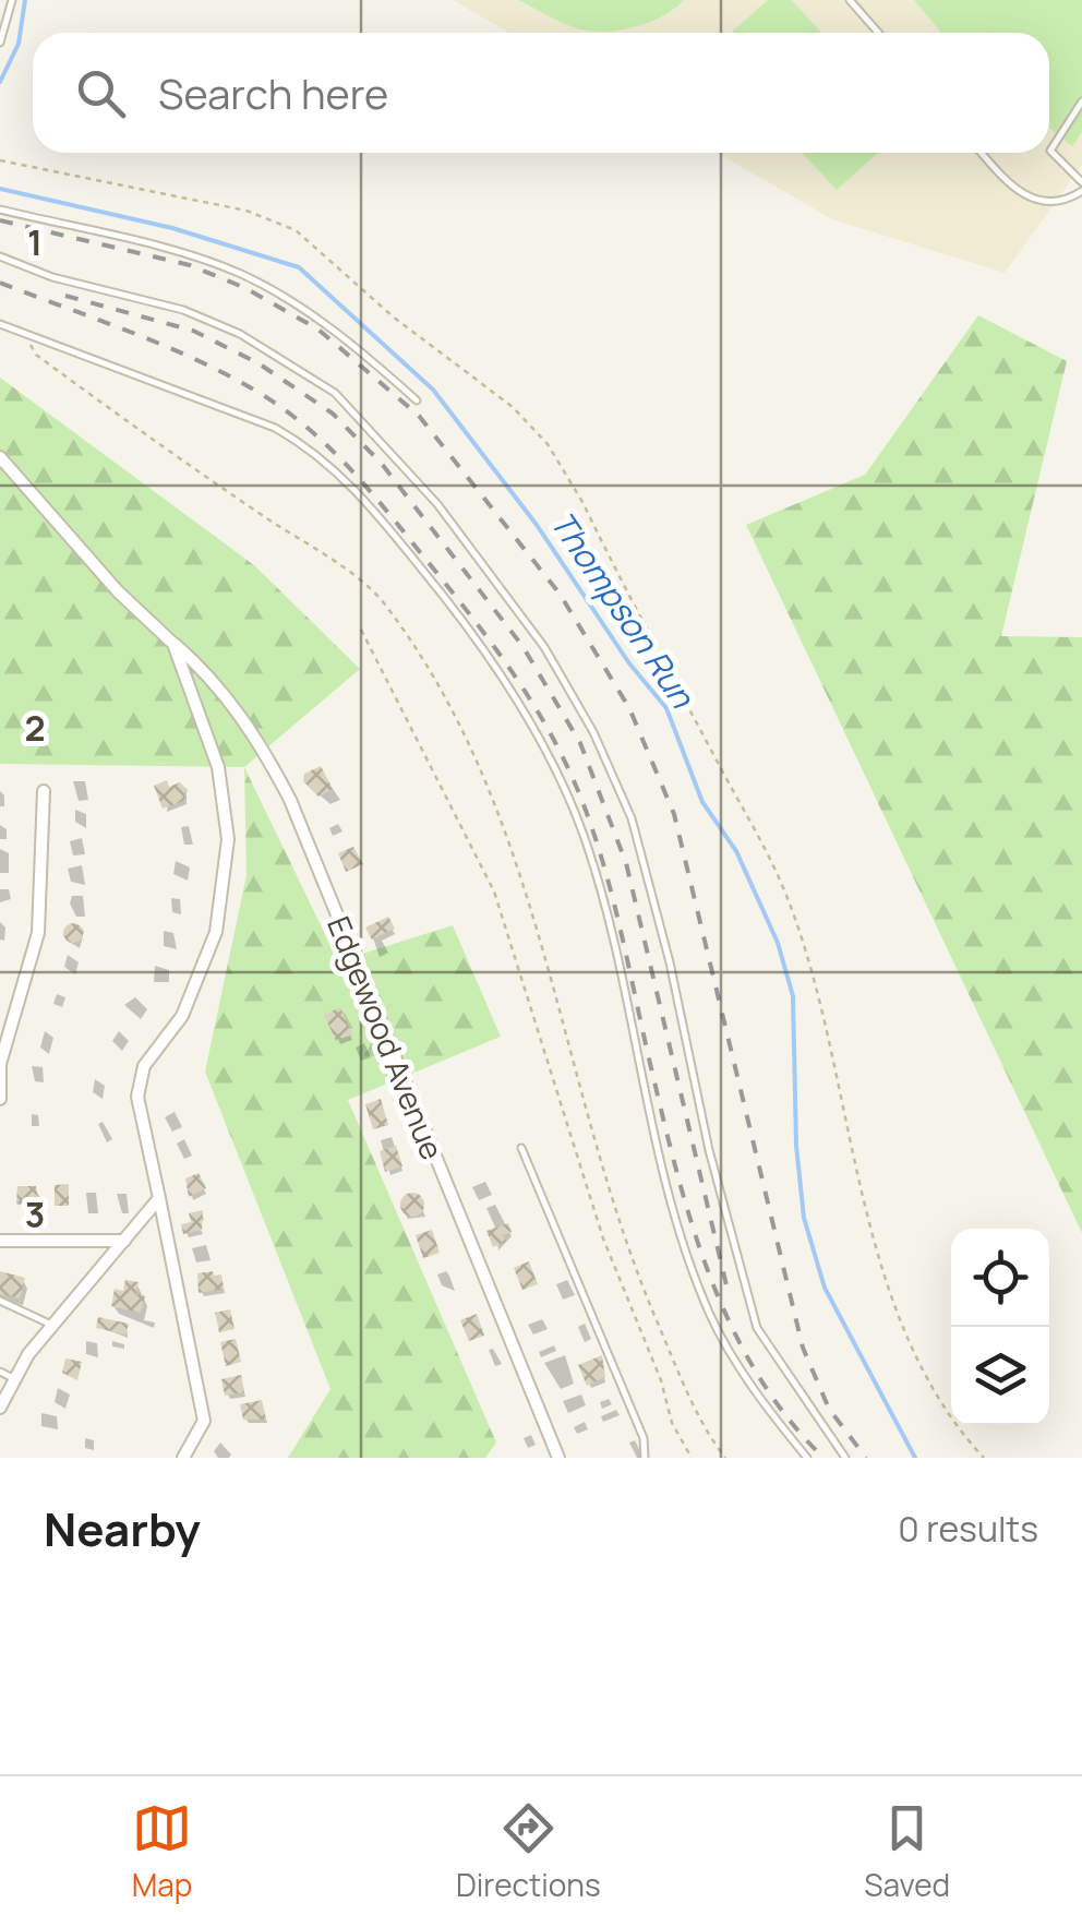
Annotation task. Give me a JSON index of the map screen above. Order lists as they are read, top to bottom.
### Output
{
  "streets": {
    "street": ["Edgewood Avenue"]
  },
  "water": ["Thompson Run"],
  "page": {
    "search": "Search here",
    "heading": ["Nearby", "0 results"],
    "nav": ["Map", "Directions", "Saved"]
  },
  "grid": {
    "rows": ["1", "2", "3"]
  }
}
